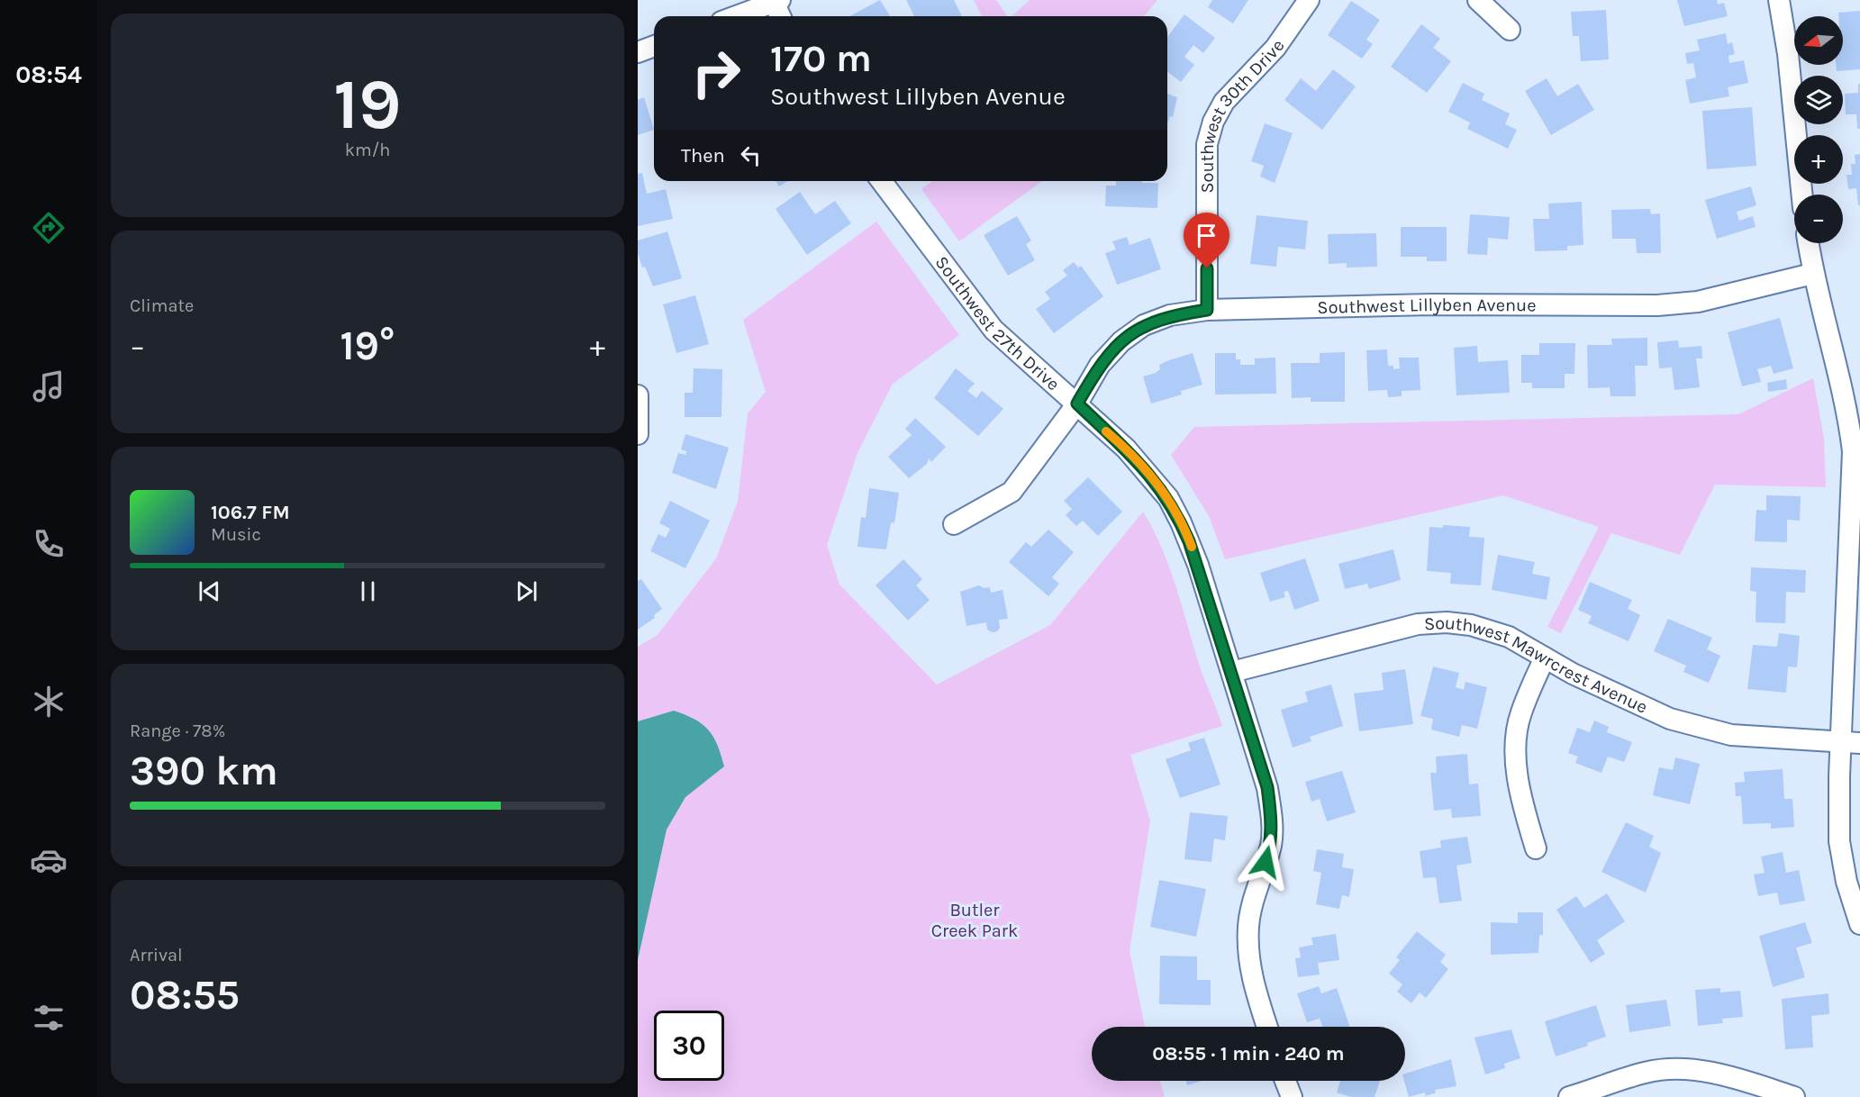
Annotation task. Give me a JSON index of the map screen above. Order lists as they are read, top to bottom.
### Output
{
  "streets": {
    "street": [
      "Southwest 30th Drive",
      "Southwest Lillyben Avenue",
      "Southwest 27th Drive",
      "Southwest Mawrcrest Avenue"
    ]
  },
  "crossings": [
    ["Southwest 30th Drive", "Southwest Lillyben Avenue"],
    ["Southwest Lillyben Avenue", "Southwest 27th Drive"],
    ["Southwest 27th Drive", "Southwest Mawrcrest Avenue"]
  ],
  "parks": ["Butler Creek Park"],
  "north": "left",
  "page": {
    "tabs": "08:54",
    "tile": [
      ["19", "km/h"],
      "Climate",
      ["Range · 78%", "390 km"],
      ["Arrival", "08:55"]
    ],
    "map_buttons": ["+", "−"],
    "turn": ["170 m", "Southwest Lillyben Avenue"],
    "then": "Then",
    "heat": ["−", "19°", "+"],
    "song": ["106.7 FM", "Music"],
    "limit": "30",
    "trip": "08:55 · 1 min · 240 m"
  }
}
